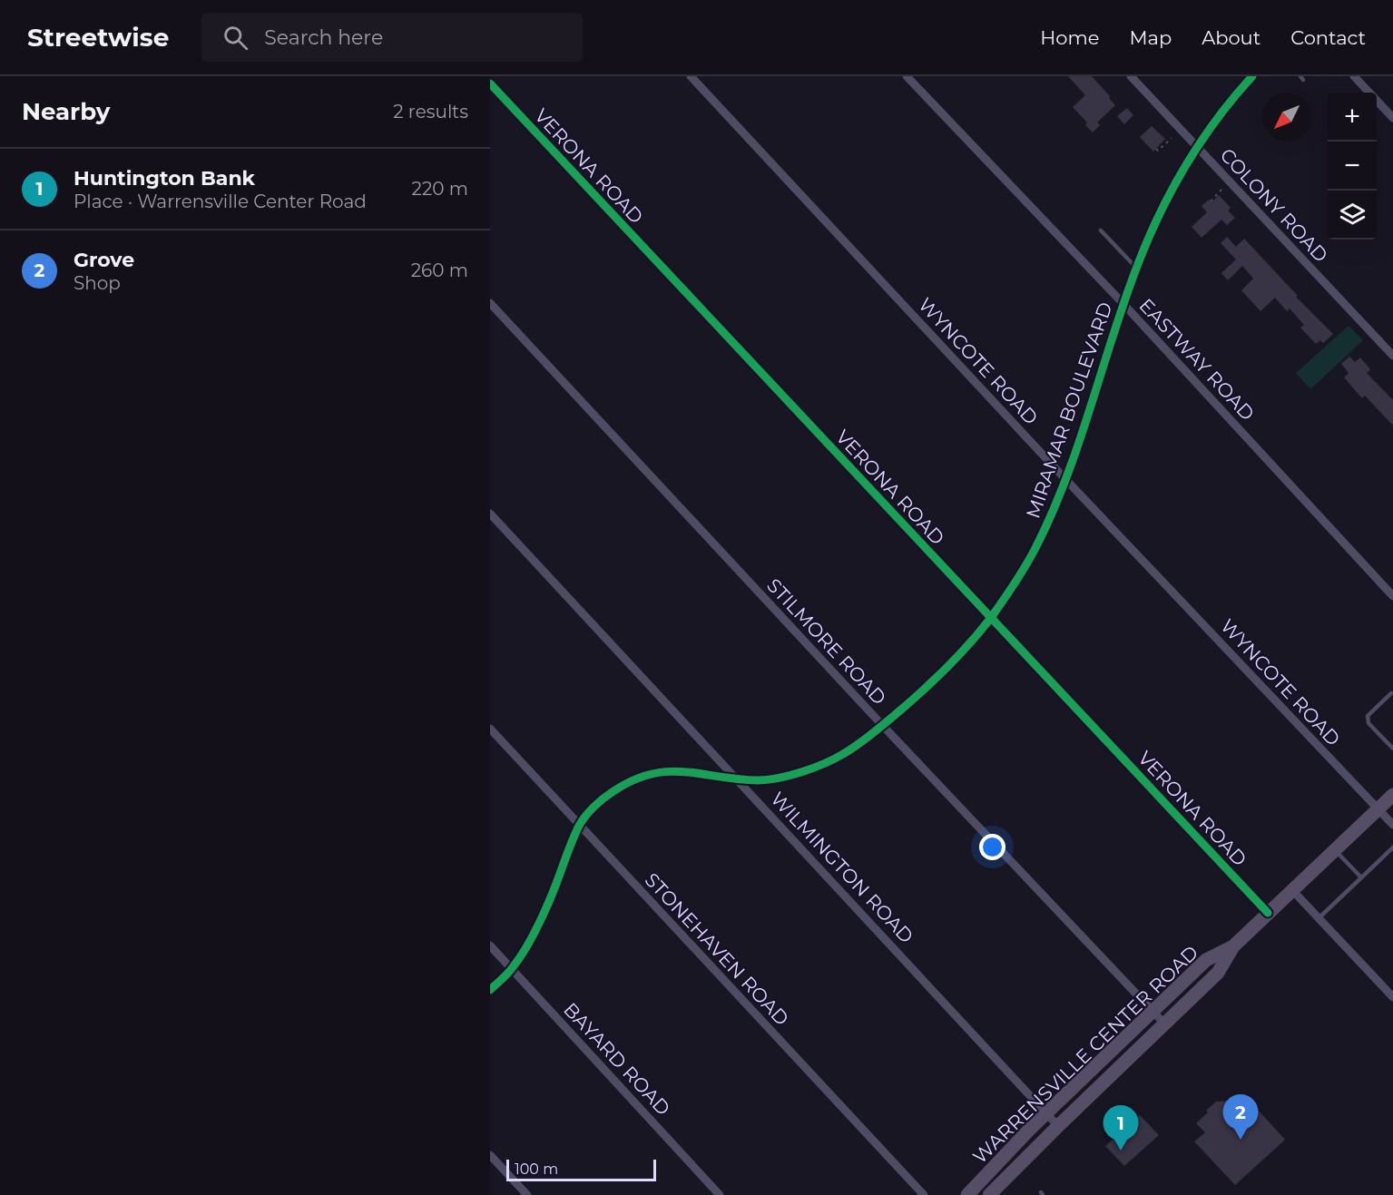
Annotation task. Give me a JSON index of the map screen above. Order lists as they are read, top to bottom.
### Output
{
  "streets": {
    "main road": ["WARRENSVILLE CENTER ROAD"],
    "street": [
      "VERONA ROAD",
      "COLONY ROAD",
      "EASTWAY ROAD",
      "WYNCOTE ROAD",
      "MIRAMAR BOULEVARD",
      "STILMORE ROAD",
      "WILMINGTON ROAD",
      "STONEHAVEN ROAD",
      "BAYARD ROAD"
    ]
  },
  "crossings": [
    ["VERONA ROAD", "MIRAMAR BOULEVARD"],
    ["VERONA ROAD", "WARRENSVILLE CENTER ROAD"],
    ["COLONY ROAD", "MIRAMAR BOULEVARD"],
    ["EASTWAY ROAD", "MIRAMAR BOULEVARD"],
    ["WYNCOTE ROAD", "MIRAMAR BOULEVARD"],
    ["WYNCOTE ROAD", "WARRENSVILLE CENTER ROAD"],
    ["MIRAMAR BOULEVARD", "STILMORE ROAD"],
    ["MIRAMAR BOULEVARD", "WILMINGTON ROAD"],
    ["MIRAMAR BOULEVARD", "STONEHAVEN ROAD"],
    ["MIRAMAR BOULEVARD", "BAYARD ROAD"],
    ["STILMORE ROAD", "WARRENSVILLE CENTER ROAD"],
    ["WILMINGTON ROAD", "WARRENSVILLE CENTER ROAD"]
  ],
  "scale_bar": "100 m",
  "north": "bottom left",
  "page": {
    "header": "Streetwise",
    "search": "Search here",
    "nav": [
      "Home",
      "Map",
      "About",
      "Contact"
    ],
    "heading": ["Nearby", "2 results"],
    "map_buttons": ["+", "−"],
    "list": [
      {
        "mark": "1",
        "name": "Huntington Bank",
        "note": "Place · Warrensville Center Road",
        "value": "220 m"
      },
      {
        "mark": "2",
        "name": "Grove",
        "note": "Shop",
        "value": "260 m"
      }
    ],
    "pins": ["2", "1"],
    "scale": "100 m"
  }
}
